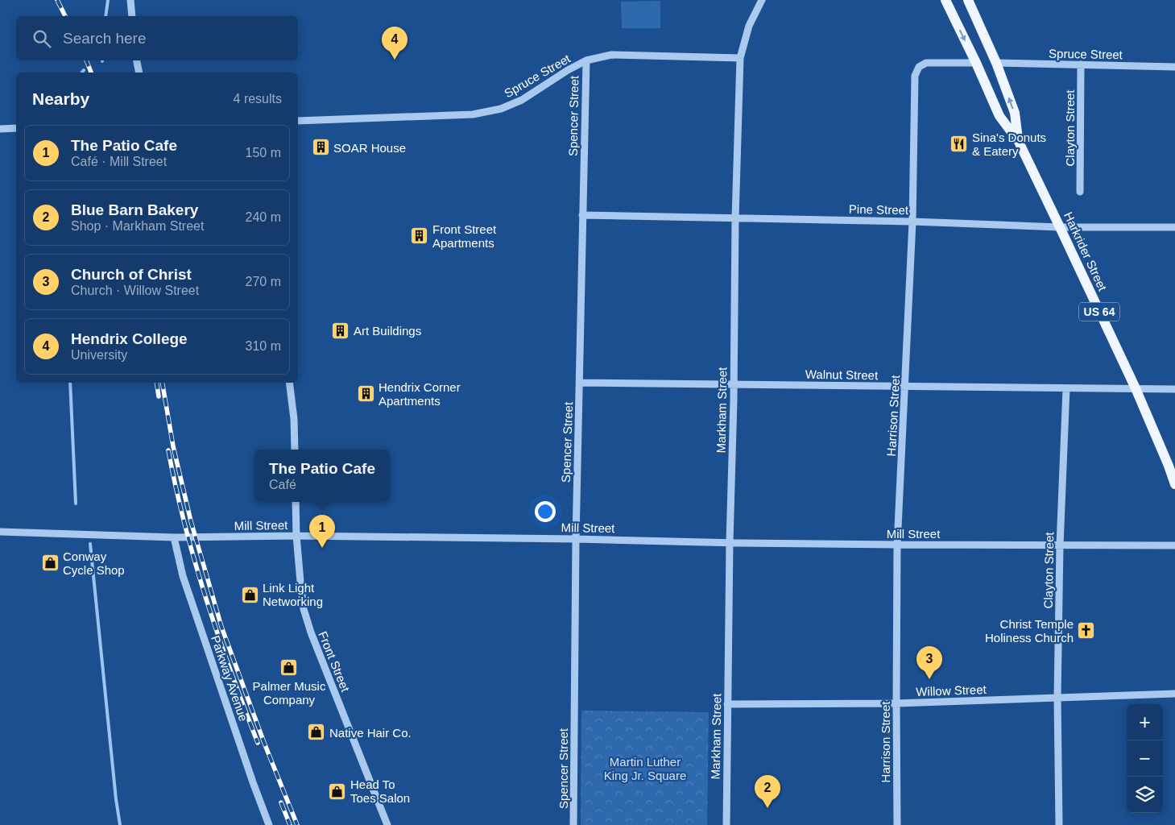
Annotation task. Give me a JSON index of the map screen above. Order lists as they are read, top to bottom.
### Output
{
  "streets": {
    "main road": ["Harkrider Street", "US 64"],
    "street": [
      "Spruce Street",
      "Spencer Street",
      "Clayton Street",
      "Pine Street",
      "Walnut Street",
      "Markham Street",
      "Harrison Street",
      "Mill Street",
      "Front Street",
      "Parkway Avenue",
      "Willow Street"
    ]
  },
  "crossings": [
    ["Spruce Street", "Spencer Street"],
    ["Spruce Street", "Clayton Street"],
    ["Spruce Street", "Harkrider Street"],
    ["Spruce Street", "Markham Street"],
    ["Spencer Street", "Pine Street"],
    ["Spencer Street", "Walnut Street"],
    ["Spencer Street", "Mill Street"],
    ["Clayton Street", "Walnut Street"],
    ["Clayton Street", "Mill Street"],
    ["Clayton Street", "Willow Street"],
    ["Pine Street", "Harkrider Street"],
    ["Pine Street", "Markham Street"],
    ["Pine Street", "Harrison Street"],
    ["Harkrider Street", "Walnut Street"],
    ["Harkrider Street", "Harrison Street"],
    ["Walnut Street", "Markham Street"],
    ["Walnut Street", "Harrison Street"],
    ["Markham Street", "Mill Street"],
    ["Markham Street", "Willow Street"],
    ["Harrison Street", "Mill Street"],
    ["Harrison Street", "Willow Street"],
    ["Mill Street", "Front Street"],
    ["Mill Street", "Parkway Avenue"]
  ],
  "parks": ["Martin Luther King Jr. Square"],
  "places": {
    "restaurant": ["Sina's Donuts & Eatery"],
    "building": [
      "SOAR House",
      "Front Street Apartments",
      "Art Buildings",
      "Hendrix Corner Apartments"
    ],
    "shop": [
      "Conway Cycle Shop",
      "Link Light Networking",
      "Palmer Music Company",
      "Native Hair Co.",
      "Head To Toes Salon"
    ],
    "church": ["Christ Temple Holiness Church"]
  },
  "page": {
    "search": "Search here",
    "pins": [
      "4",
      "1",
      "3",
      "2"
    ],
    "heading": ["Nearby", "4 results"],
    "list": [
      {
        "mark": "1",
        "name": "The Patio Cafe",
        "note": "Café · Mill Street",
        "value": "150 m"
      },
      {
        "mark": "2",
        "name": "Blue Barn Bakery",
        "note": "Shop · Markham Street",
        "value": "240 m"
      },
      {
        "mark": "3",
        "name": "Church of Christ",
        "note": "Church · Willow Street",
        "value": "270 m"
      },
      {
        "mark": "4",
        "name": "Hendrix College",
        "note": "University",
        "value": "310 m"
      }
    ],
    "popup": ["The Patio Cafe", "Café"],
    "map_buttons": ["+", "−"]
  }
}
